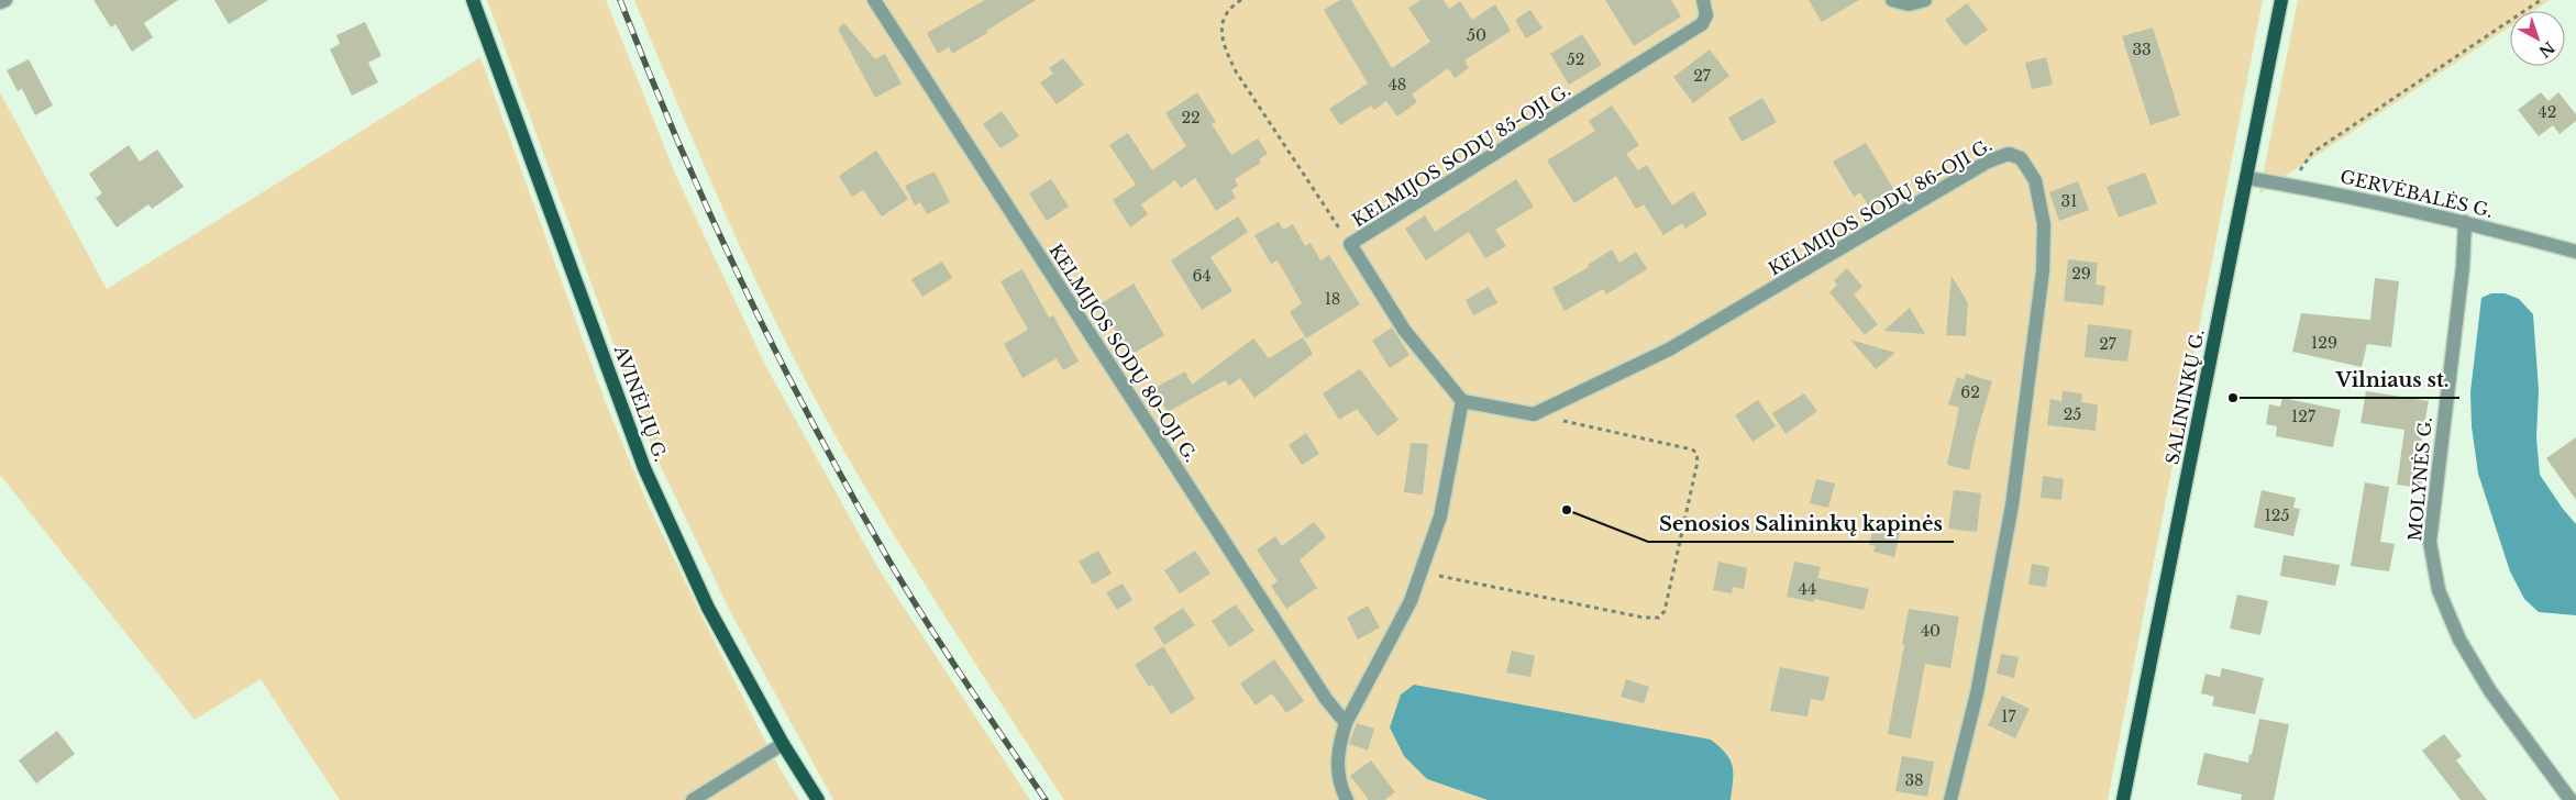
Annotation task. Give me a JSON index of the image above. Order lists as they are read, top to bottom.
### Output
{
  "streets": {
    "main road": ["SALININKŲ G.", "AVINĖLIŲ G."],
    "street": [
      "KELMIJOS SODŲ 85-OJI G.",
      "GERVĖBALĖS G.",
      "KELMIJOS SODŲ 86-OJI G.",
      "KELMIJOS SODŲ 80-OJI G.",
      "MOLYNĖS G."
    ]
  },
  "crossings": [
    ["GERVĖBALĖS G.", "SALININKŲ G."],
    ["GERVĖBALĖS G.", "MOLYNĖS G."]
  ],
  "places": ["Vilniaus st.", "Senosios Salininkų kapinės"],
  "house_numbers": [
    "50",
    "33",
    "52",
    "27",
    "48",
    "42",
    "22",
    "31",
    "29",
    "64",
    "18",
    "129",
    "27",
    "62",
    "25",
    "127",
    "125",
    "44",
    "40",
    "17",
    "38"
  ],
  "north": "bottom right"
}
